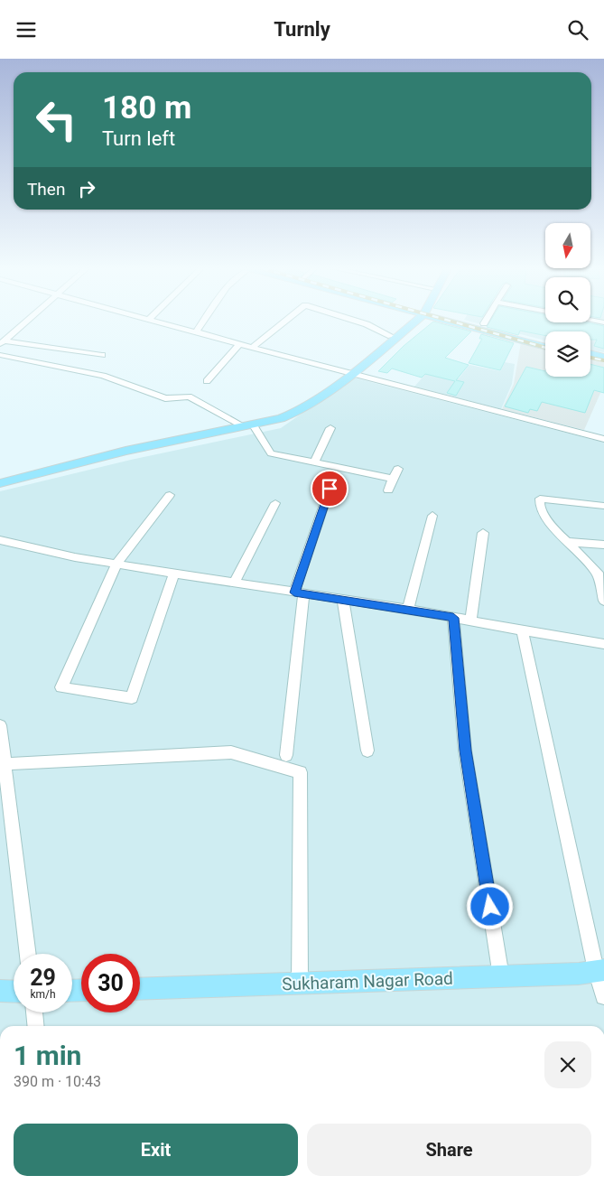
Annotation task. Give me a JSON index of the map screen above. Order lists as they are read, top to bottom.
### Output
{
  "streets": {
    "main road": ["Sukharam Nagar Road"]
  },
  "north": "bottom",
  "page": {
    "header": "Turnly",
    "turn": ["180 m", "Turn left"],
    "then": "Then",
    "speed": "29 km/h",
    "limit": "30",
    "heading": ["1 min", "390 m · 10:43"],
    "buttons": ["Exit", "Share"]
  }
}
